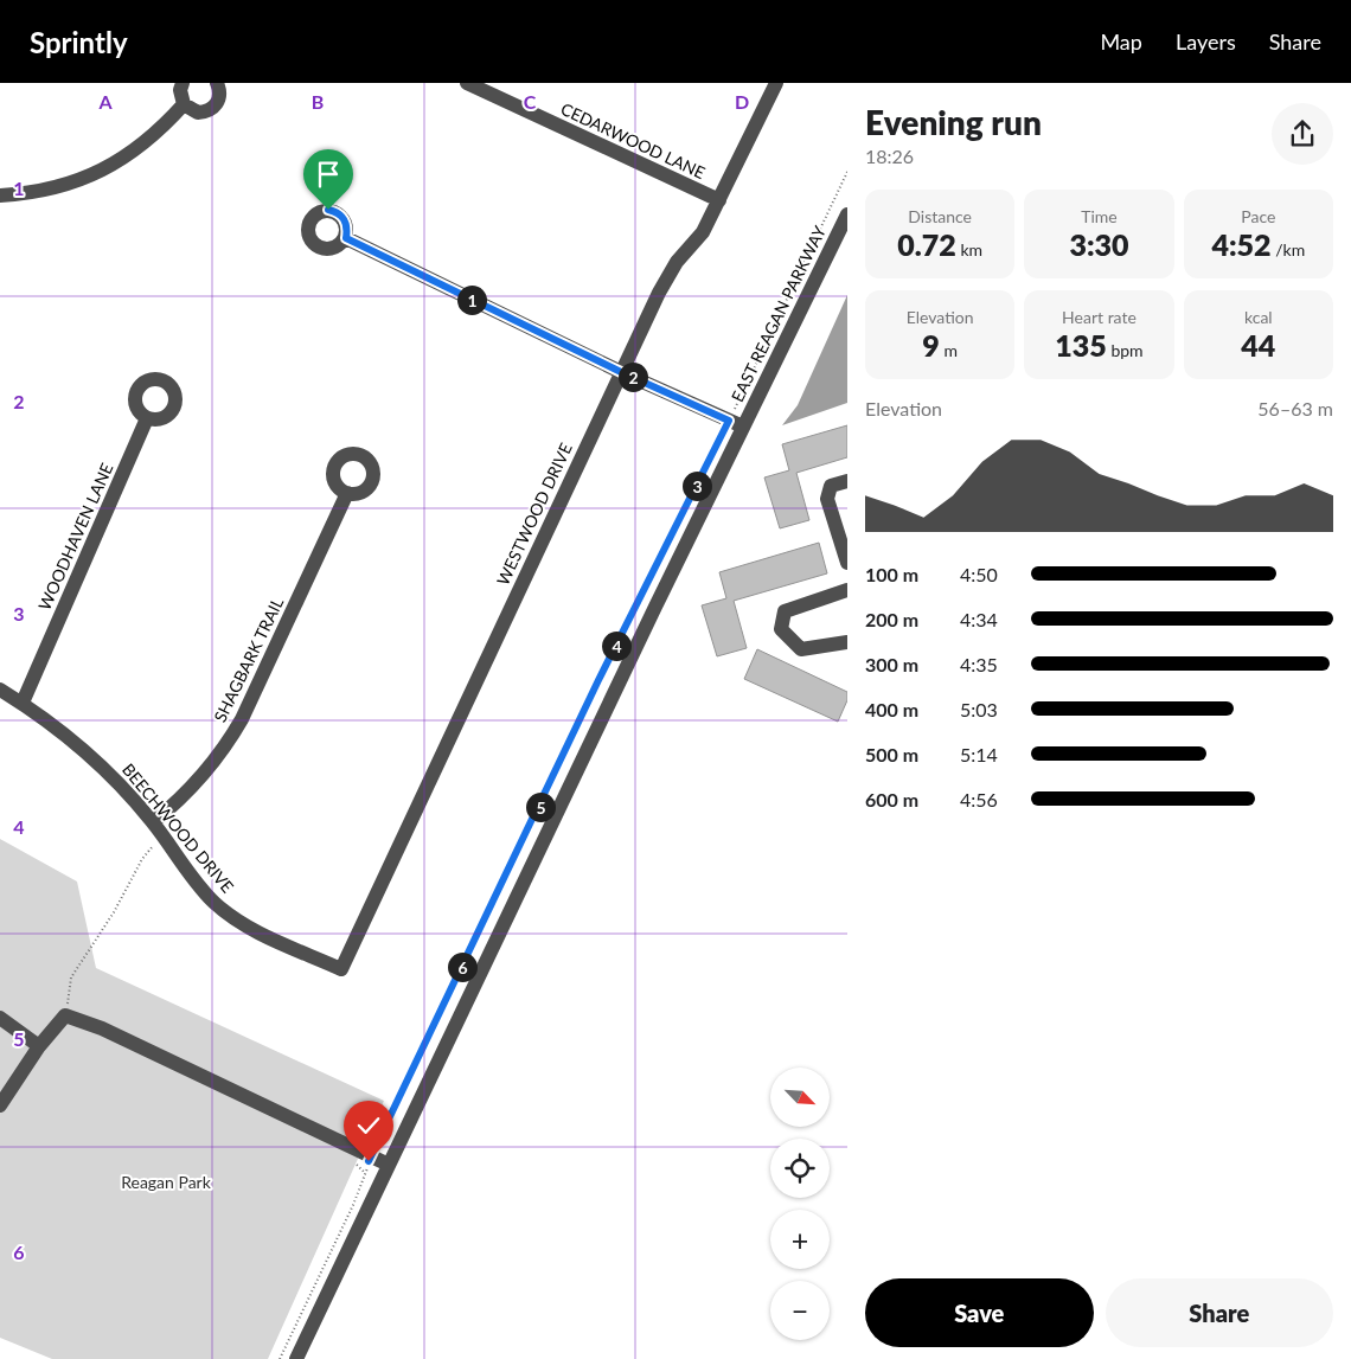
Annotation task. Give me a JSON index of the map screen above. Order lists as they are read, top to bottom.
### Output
{
  "streets": {
    "street": [
      "CEDARWOOD LANE",
      "EAST REAGAN PARKWAY",
      "WESTWOOD DRIVE",
      "WOODHAVEN LANE",
      "SHAGBARK TRAIL",
      "BEECHWOOD DRIVE"
    ]
  },
  "crossings": [
    ["CEDARWOOD LANE", "WESTWOOD DRIVE"],
    ["WESTWOOD DRIVE", "BEECHWOOD DRIVE"],
    ["WOODHAVEN LANE", "BEECHWOOD DRIVE"],
    ["SHAGBARK TRAIL", "BEECHWOOD DRIVE"]
  ],
  "parks": ["Reagan Park"],
  "north": "bottom right",
  "page": {
    "header": "Sprintly",
    "nav": ["Map", "Layers", "Share"],
    "heading": ["Evening run", "18:26"],
    "stats": [
      ["Distance", "0.72 km"],
      ["Time", "3:30"],
      ["Pace", "4:52 /km"],
      ["Elevation", "9 m"],
      ["Heart rate", "135 bpm"],
      ["kcal", "44"]
    ],
    "pins": [
      "1",
      "2",
      "3",
      "4",
      "5",
      "6"
    ],
    "chart": ["Elevation", "56–63 m"],
    "list": [
      {
        "name": "100 m",
        "note": "4:50"
      },
      {
        "name": "200 m",
        "note": "4:34"
      },
      {
        "name": "300 m",
        "note": "4:35"
      },
      {
        "name": "400 m",
        "note": "5:03"
      },
      {
        "name": "500 m",
        "note": "5:14"
      },
      {
        "name": "600 m",
        "note": "4:56"
      }
    ],
    "map_buttons": ["+", "−"],
    "buttons": ["Save", "Share"]
  },
  "grid": {
    "columns": [
      "A",
      "B",
      "C",
      "D"
    ],
    "rows": [
      "1",
      "2",
      "3",
      "4",
      "5",
      "6"
    ]
  }
}
